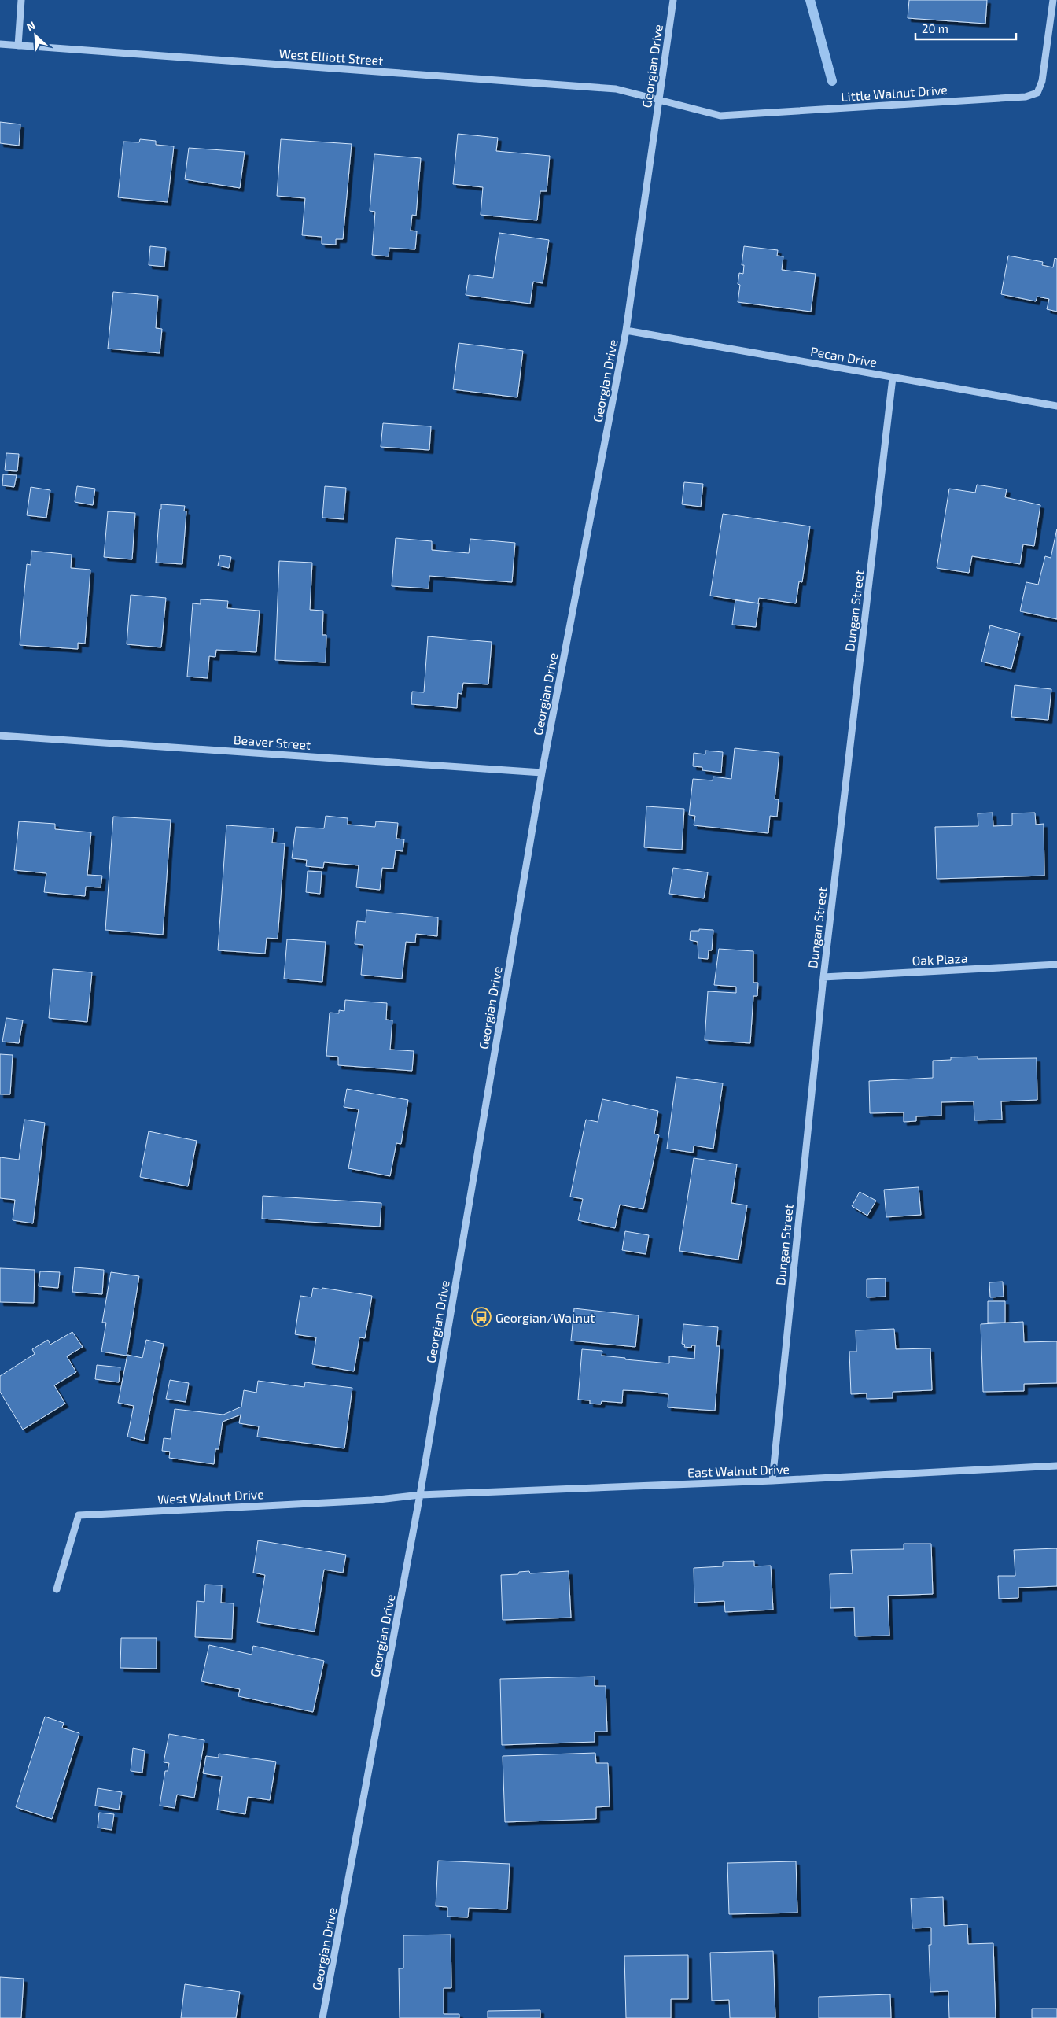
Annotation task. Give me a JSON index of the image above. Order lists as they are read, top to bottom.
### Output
{
  "streets": {
    "street": [
      "West Elliott Street",
      "Georgian Drive",
      "Little Walnut Drive",
      "Pecan Drive",
      "Dungan Street",
      "Beaver Street",
      "Oak Plaza",
      "East Walnut Drive",
      "West Walnut Drive"
    ]
  },
  "crossings": [
    ["West Elliott Street", "Georgian Drive"],
    ["West Elliott Street", "Little Walnut Drive"],
    ["Georgian Drive", "Little Walnut Drive"],
    ["Georgian Drive", "Pecan Drive"],
    ["Georgian Drive", "Beaver Street"],
    ["Georgian Drive", "East Walnut Drive"],
    ["Georgian Drive", "West Walnut Drive"],
    ["Pecan Drive", "Dungan Street"],
    ["Dungan Street", "Oak Plaza"],
    ["Dungan Street", "East Walnut Drive"],
    ["East Walnut Drive", "West Walnut Drive"]
  ],
  "places": {
    "bus stop": ["Georgian/Walnut"]
  },
  "scale_bar": "20 m",
  "north": "top left"
}
